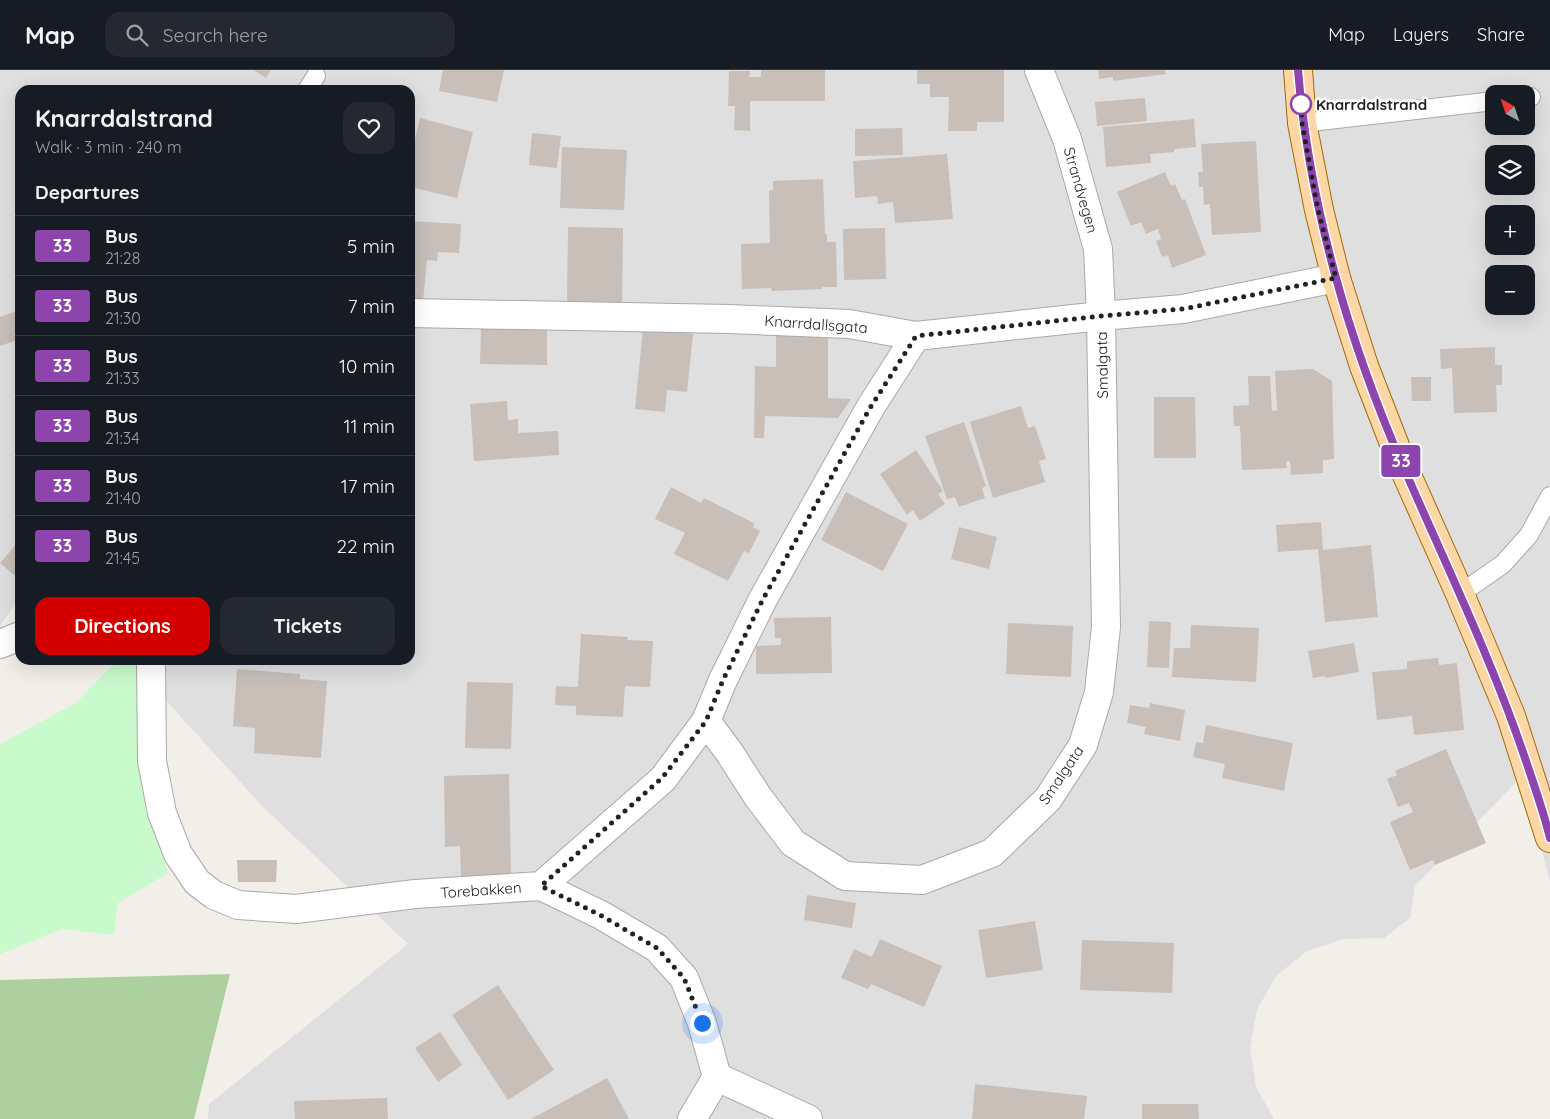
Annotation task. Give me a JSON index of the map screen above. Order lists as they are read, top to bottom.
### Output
{
  "streets": {
    "street": [
      "Strandvegen",
      "Knarrdallsgata",
      "Smalgata",
      "Torebakken"
    ]
  },
  "crossings": [
    ["Strandvegen", "Knarrdallsgata"],
    ["Strandvegen", "Smalgata"],
    ["Knarrdallsgata", "Smalgata"],
    ["Knarrdallsgata", "Torebakken"],
    ["Smalgata", "Torebakken"]
  ],
  "places": ["Knarrdalstrand"],
  "lines": ["bus line 33"],
  "north": "top left",
  "page": {
    "header": "Map",
    "search": "Search here",
    "nav": ["Map", "Layers", "Share"],
    "on_map": "33",
    "map_buttons": ["+", "−"],
    "heading": [
      ["Knarrdalstrand", "Walk · 3 min · 240 m"],
      "Departures"
    ],
    "list": [
      {
        "mark": "33",
        "name": "Bus",
        "note": "21:28",
        "value": "5 min"
      },
      {
        "mark": "33",
        "name": "Bus",
        "note": "21:30",
        "value": "7 min"
      },
      {
        "mark": "33",
        "name": "Bus",
        "note": "21:33",
        "value": "10 min"
      },
      {
        "mark": "33",
        "name": "Bus",
        "note": "21:34",
        "value": "11 min"
      },
      {
        "mark": "33",
        "name": "Bus",
        "note": "21:40",
        "value": "17 min"
      },
      {
        "mark": "33",
        "name": "Bus",
        "note": "21:45",
        "value": "22 min"
      }
    ],
    "buttons": ["Directions", "Tickets"]
  }
}
